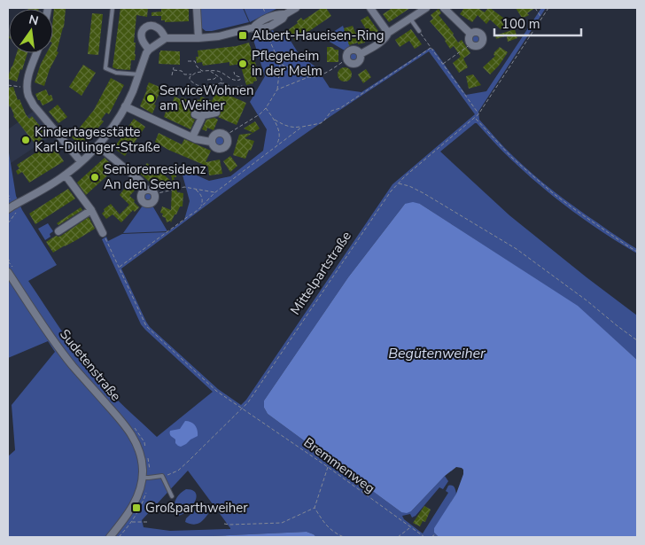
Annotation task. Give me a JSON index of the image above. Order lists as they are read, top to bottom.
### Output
{
  "streets": {
    "street": ["Sudetenstraße"],
    "path": ["Mittelpartstraße", "Bremmenweg"]
  },
  "crossings": [
    ["Mittelpartstraße", "Bremmenweg"]
  ],
  "water": ["Begütenweiher"],
  "places": {
    "transit": ["Albert-Haueisen-Ring", "Großparthweiher"],
    "other": [
      "Pflegeheim in der Melm",
      "ServiceWohnen am Weiher",
      "Kindertagesstätte Karl-Dillinger-Straße",
      "Seniorenresidenz An den Seen"
    ]
  },
  "scale_bar": "100 m",
  "north": "top"
}
